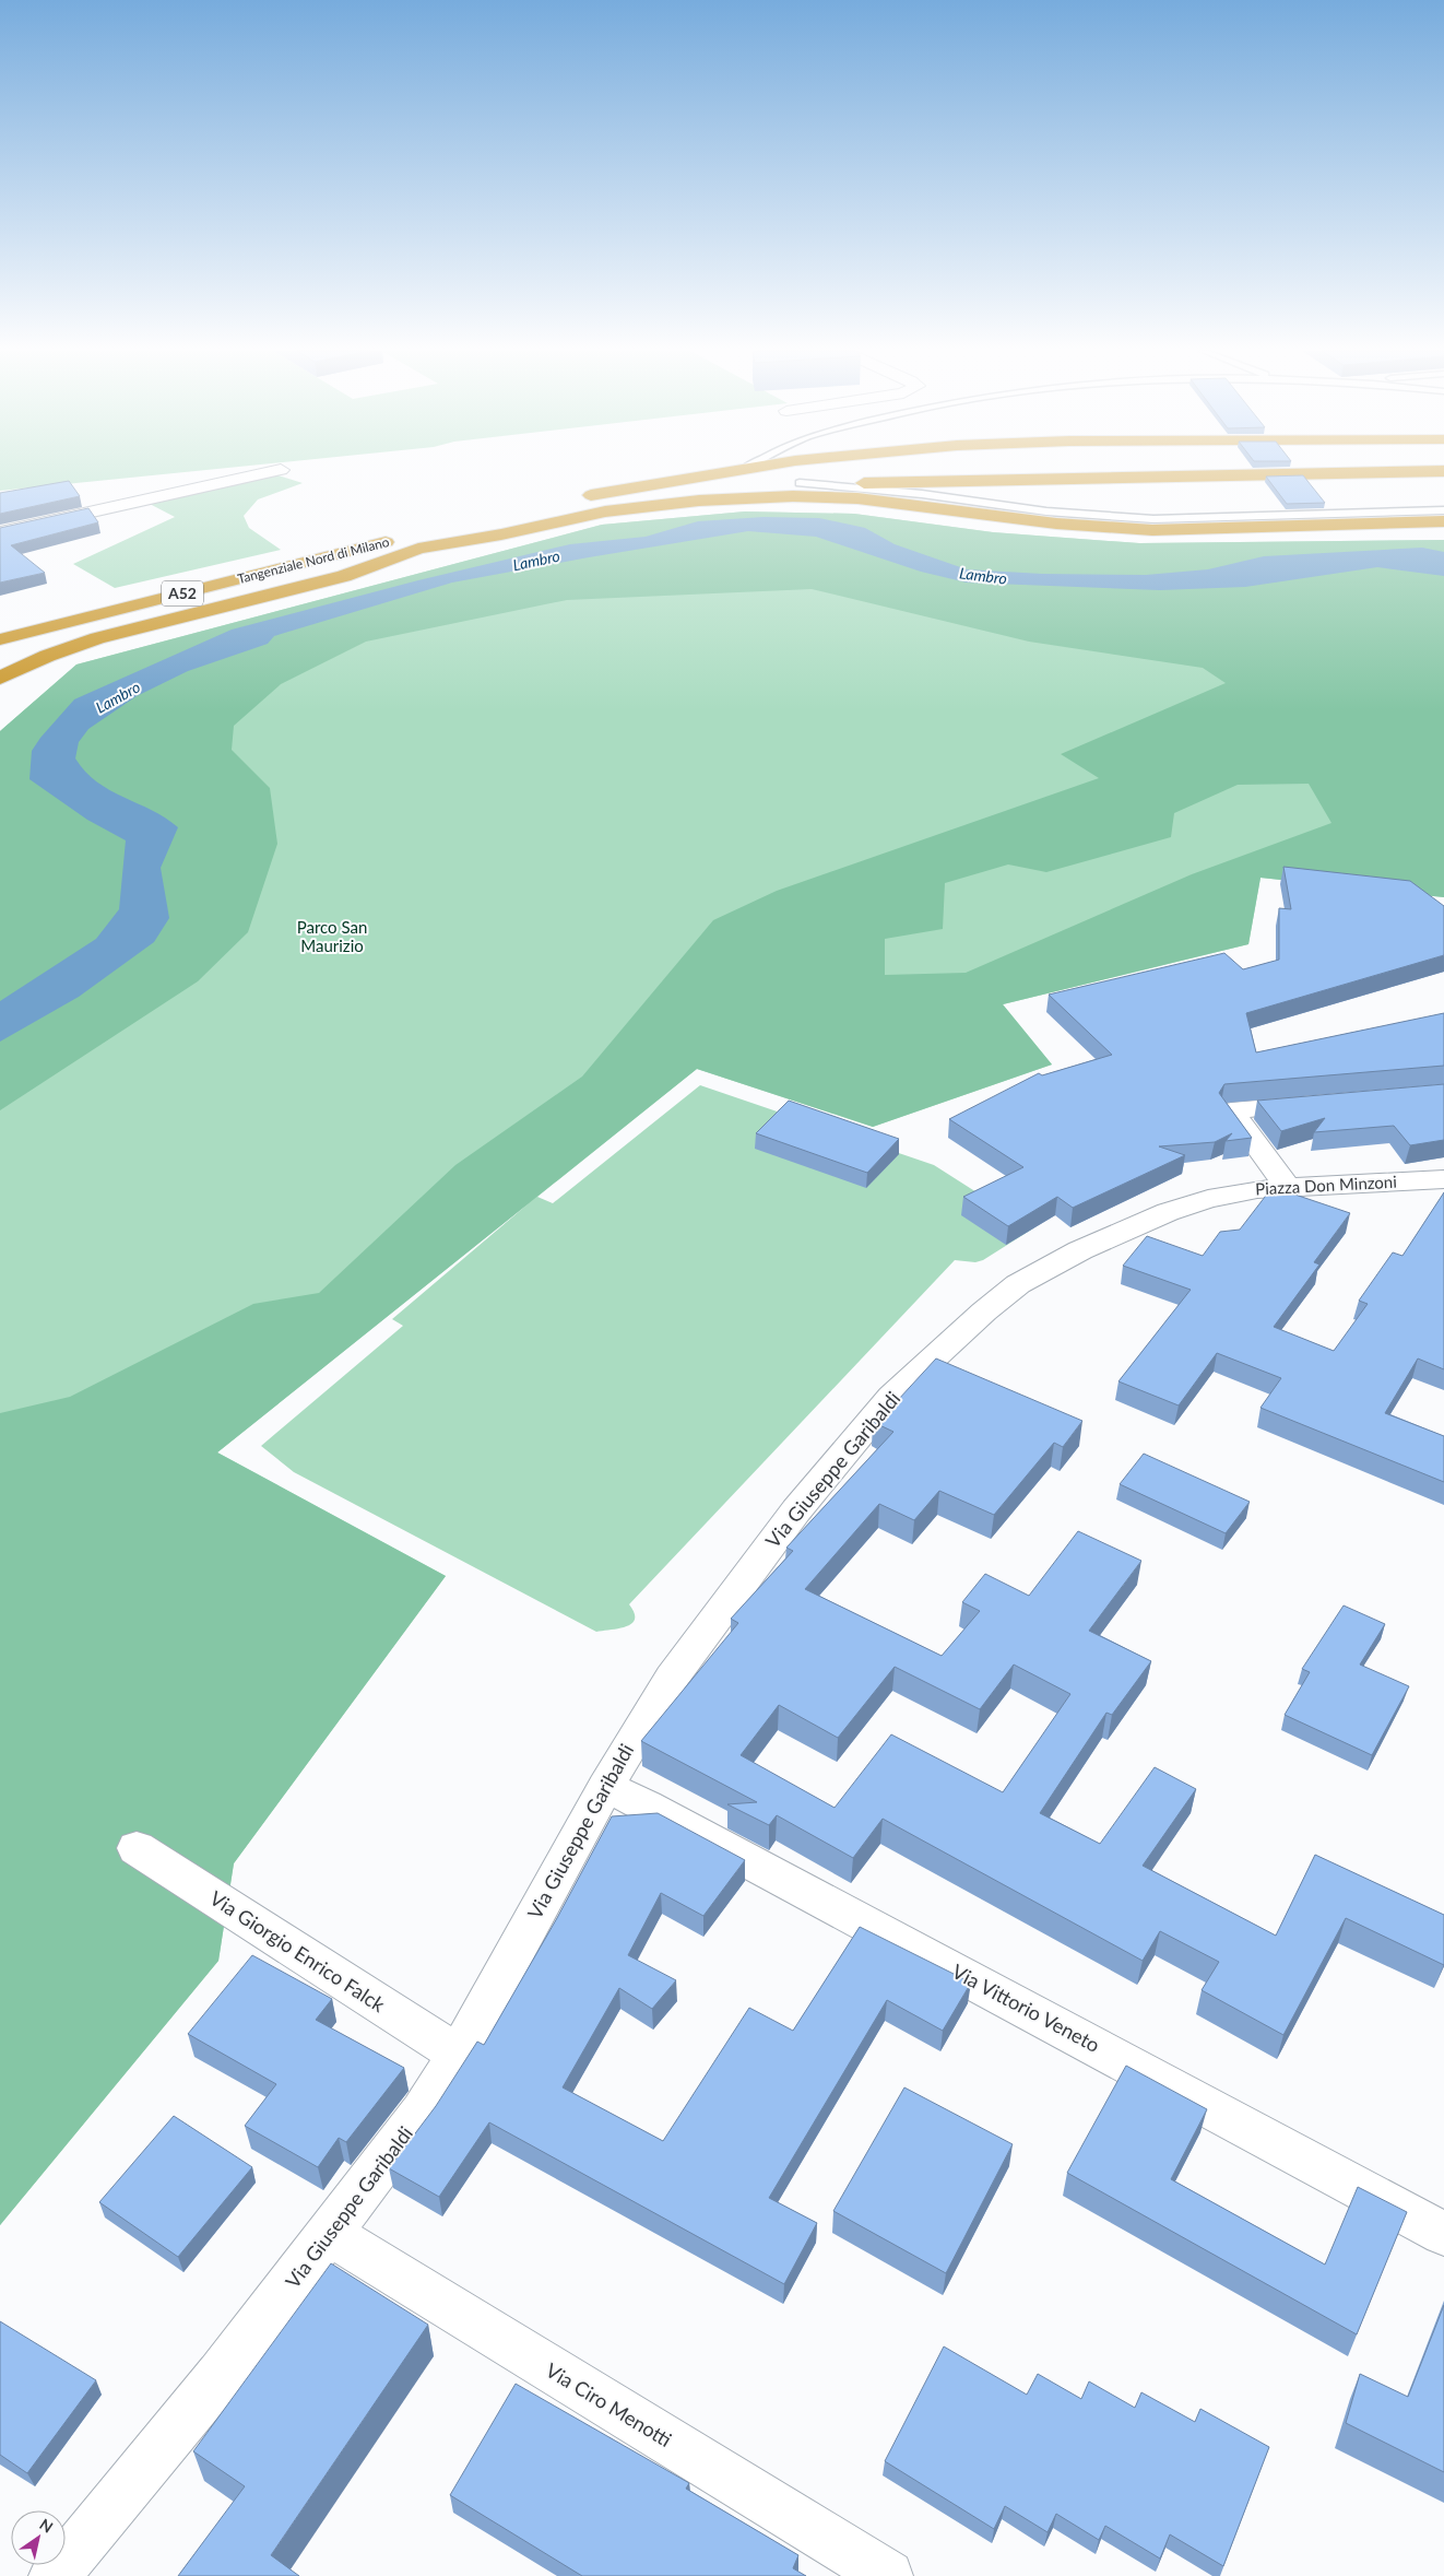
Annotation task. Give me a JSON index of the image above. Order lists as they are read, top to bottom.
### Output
{
  "streets": {
    "highway": ["Tangenziale Nord di Milano", "A52"],
    "street": [
      "Piazza Don Minzoni",
      "Via Giuseppe Garibaldi",
      "Via Giorgio Enrico Falck",
      "Via Vittorio Veneto",
      "Via Ciro Menotti"
    ]
  },
  "crossings": [
    ["Piazza Don Minzoni", "Via Giuseppe Garibaldi"],
    ["Via Giuseppe Garibaldi", "Via Giorgio Enrico Falck"],
    ["Via Giuseppe Garibaldi", "Via Vittorio Veneto"],
    ["Via Giuseppe Garibaldi", "Via Ciro Menotti"]
  ],
  "water": ["Lambro"],
  "parks": ["Parco San Maurizio"],
  "north": "top right"
}
